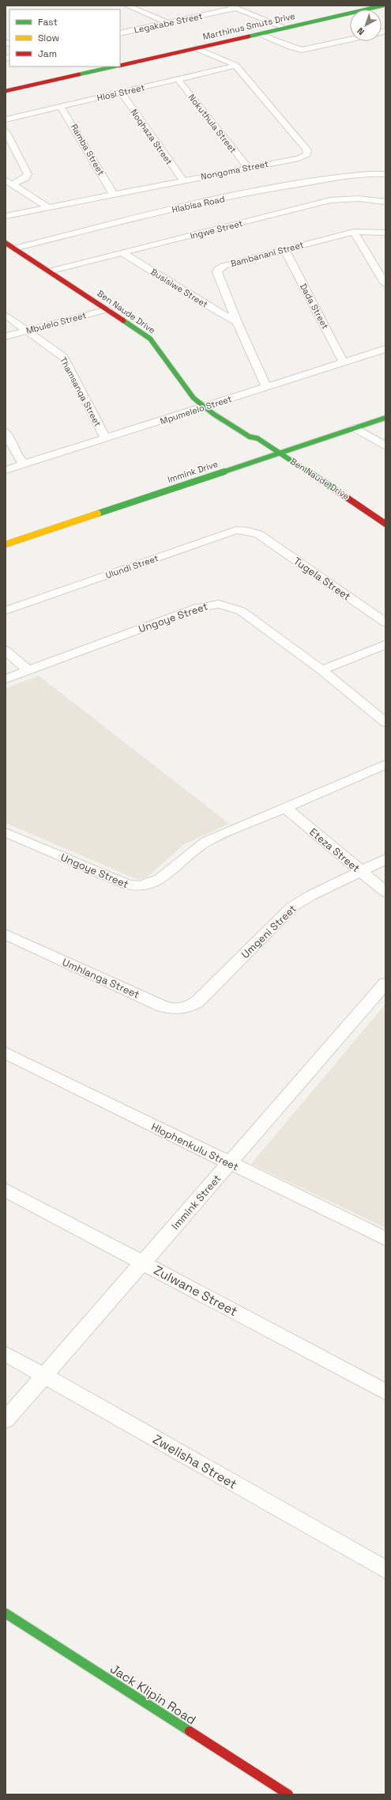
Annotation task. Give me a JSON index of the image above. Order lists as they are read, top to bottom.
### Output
{
  "streets": {
    "main road": [
      "Marthinus Smuts Drive",
      "Ben Naude Drive",
      "Immink Drive",
      "Jack Klipin Road"
    ],
    "street": [
      "Legakabe Street",
      "Hlosi Street",
      "Nokuthula Street",
      "Noqhaza Street",
      "Ramba Street",
      "Nongoma Street",
      "Hlabisa Road",
      "Ingwe Street",
      "Bambanani Street",
      "Busisiwe Street",
      "Dada Street",
      "Mbulelo Street",
      "Thamsanqa Street",
      "Mpumelelo Street",
      "Ulundi Street",
      "Tugela Street",
      "Ungoye Street",
      "Eteza Street",
      "Umgeni Street",
      "Umhlanga Street",
      "Hlophenkulu Street",
      "Immink Street",
      "Zulwane Street",
      "Zwelisha Street"
    ]
  },
  "crossings": [
    ["Marthinus Smuts Drive", "Nongoma Street"],
    ["Hlosi Street", "Nokuthula Street"],
    ["Hlosi Street", "Noqhaza Street"],
    ["Hlosi Street", "Ramba Street"],
    ["Hlosi Street", "Nongoma Street"],
    ["Nokuthula Street", "Nongoma Street"],
    ["Noqhaza Street", "Nongoma Street"],
    ["Ramba Street", "Nongoma Street"],
    ["Hlabisa Road", "Ben Naude Drive"],
    ["Ingwe Street", "Busisiwe Street"],
    ["Ingwe Street", "Ben Naude Drive"],
    ["Bambanani Street", "Busisiwe Street"],
    ["Bambanani Street", "Dada Street"],
    ["Bambanani Street", "Mpumelelo Street"],
    ["Dada Street", "Mpumelelo Street"],
    ["Ben Naude Drive", "Mbulelo Street"],
    ["Ben Naude Drive", "Mpumelelo Street"],
    ["Ben Naude Drive", "Immink Drive"],
    ["Mbulelo Street", "Thamsanqa Street"],
    ["Thamsanqa Street", "Mpumelelo Street"],
    ["Ulundi Street", "Tugela Street"],
    ["Ungoye Street", "Eteza Street"],
    ["Eteza Street", "Umgeni Street"],
    ["Umgeni Street", "Umhlanga Street"],
    ["Hlophenkulu Street", "Immink Street"],
    ["Immink Street", "Zulwane Street"],
    ["Immink Street", "Zwelisha Street"]
  ],
  "legend": ["Fast", "Slow", "Jam"],
  "north": "bottom left"
}
